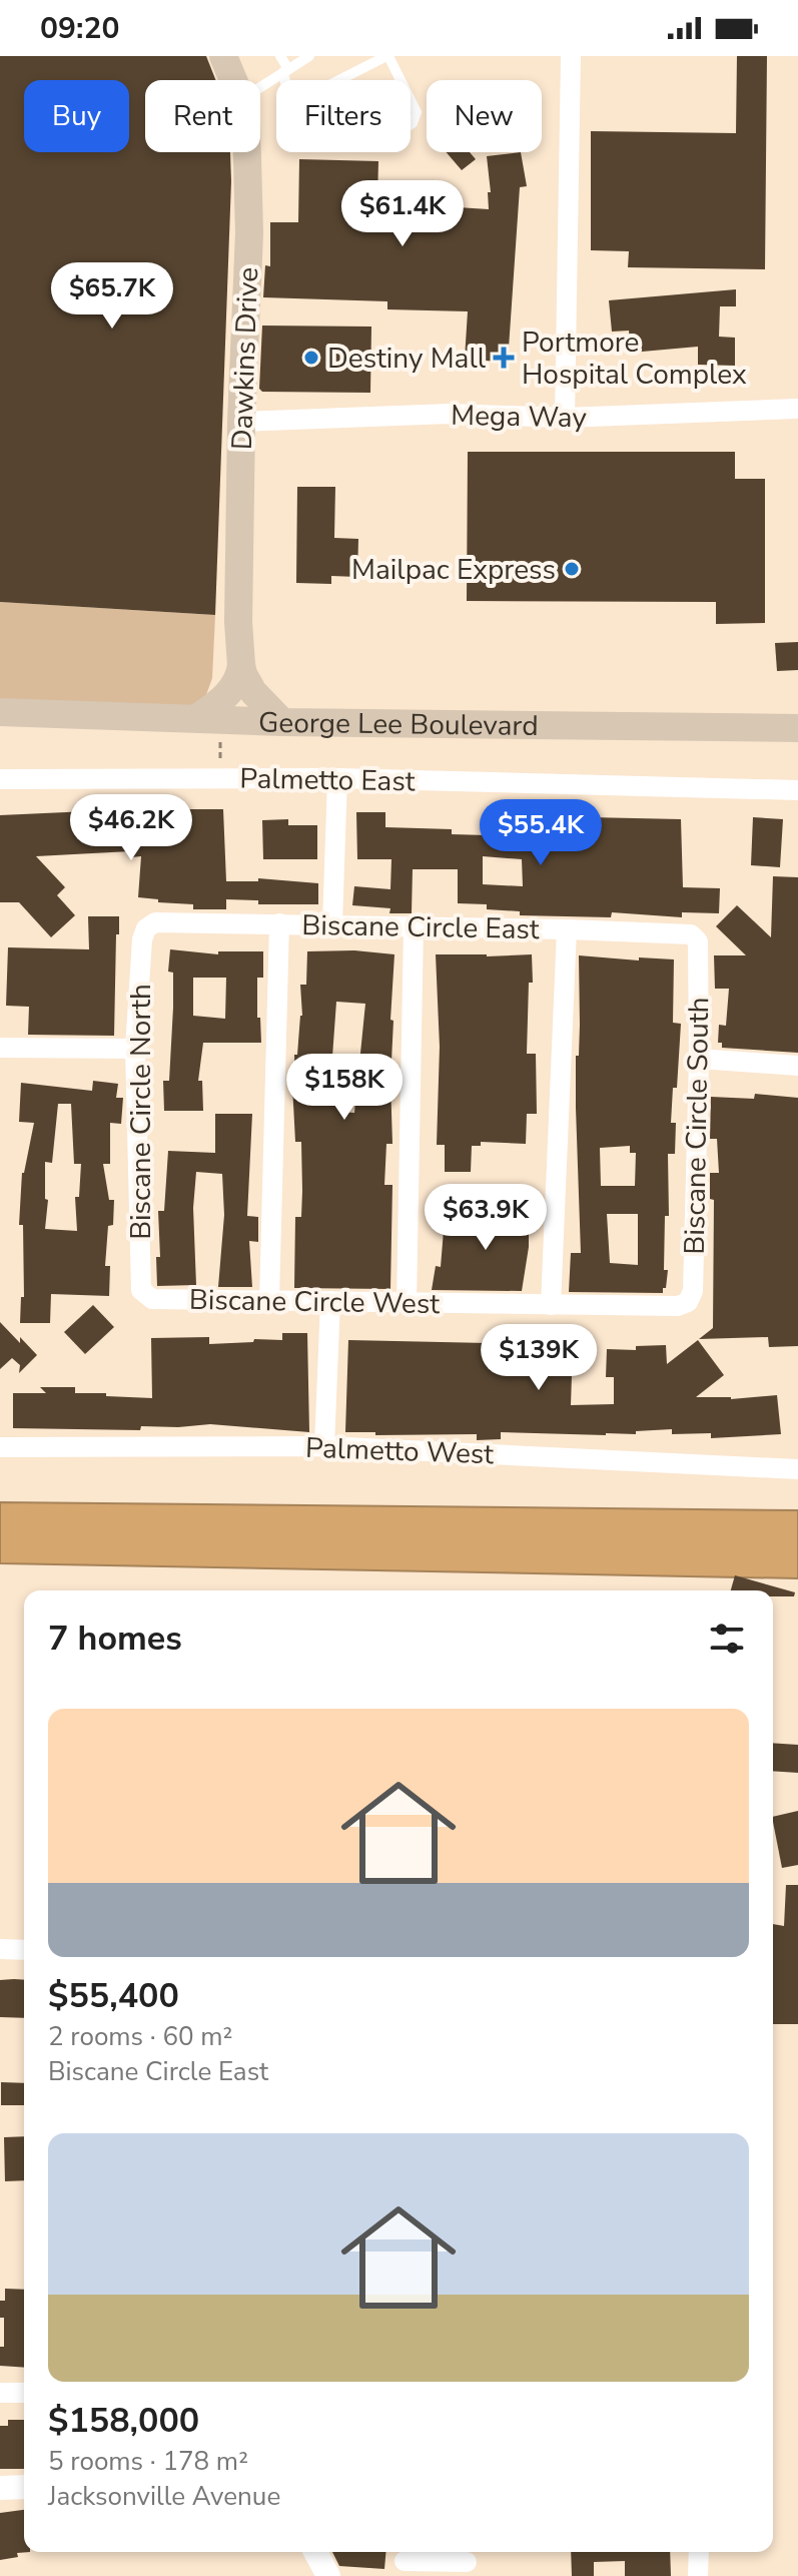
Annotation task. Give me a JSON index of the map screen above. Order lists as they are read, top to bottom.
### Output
{
  "streets": {
    "main road": ["Dawkins Drive", "George Lee Boulevard"],
    "street": [
      "Mega Way",
      "Palmetto East",
      "Biscane Circle East",
      "Biscane Circle North",
      "Biscane Circle South",
      "Biscane Circle West",
      "Palmetto West"
    ]
  },
  "crossings": [
    ["Dawkins Drive", "Mega Way"],
    ["Dawkins Drive", "George Lee Boulevard"],
    ["Biscane Circle East", "Biscane Circle North"],
    ["Biscane Circle East", "Biscane Circle South"],
    ["Biscane Circle North", "Biscane Circle West"],
    ["Biscane Circle South", "Biscane Circle West"]
  ],
  "places": {
    "other": ["Destiny Mall", "Mailpac Express"],
    "health": ["Portmore Hospital Complex"]
  },
  "page": {
    "status": "09:20",
    "chip": [
      "Buy",
      "Rent",
      "Filters",
      "New"
    ],
    "price": [
      "$61.4K",
      "$65.7K",
      "$46.2K",
      "$55.4K",
      "$158K",
      "$63.9K",
      "$139K"
    ],
    "heading": "7 homes",
    "list": [
      {
        "name": "$55,400",
        "note": "2 rooms · 60 m² · Biscane Circle East"
      },
      {
        "name": "$158,000",
        "note": "5 rooms · 178 m² · Jacksonville Avenue"
      }
    ]
  }
}
